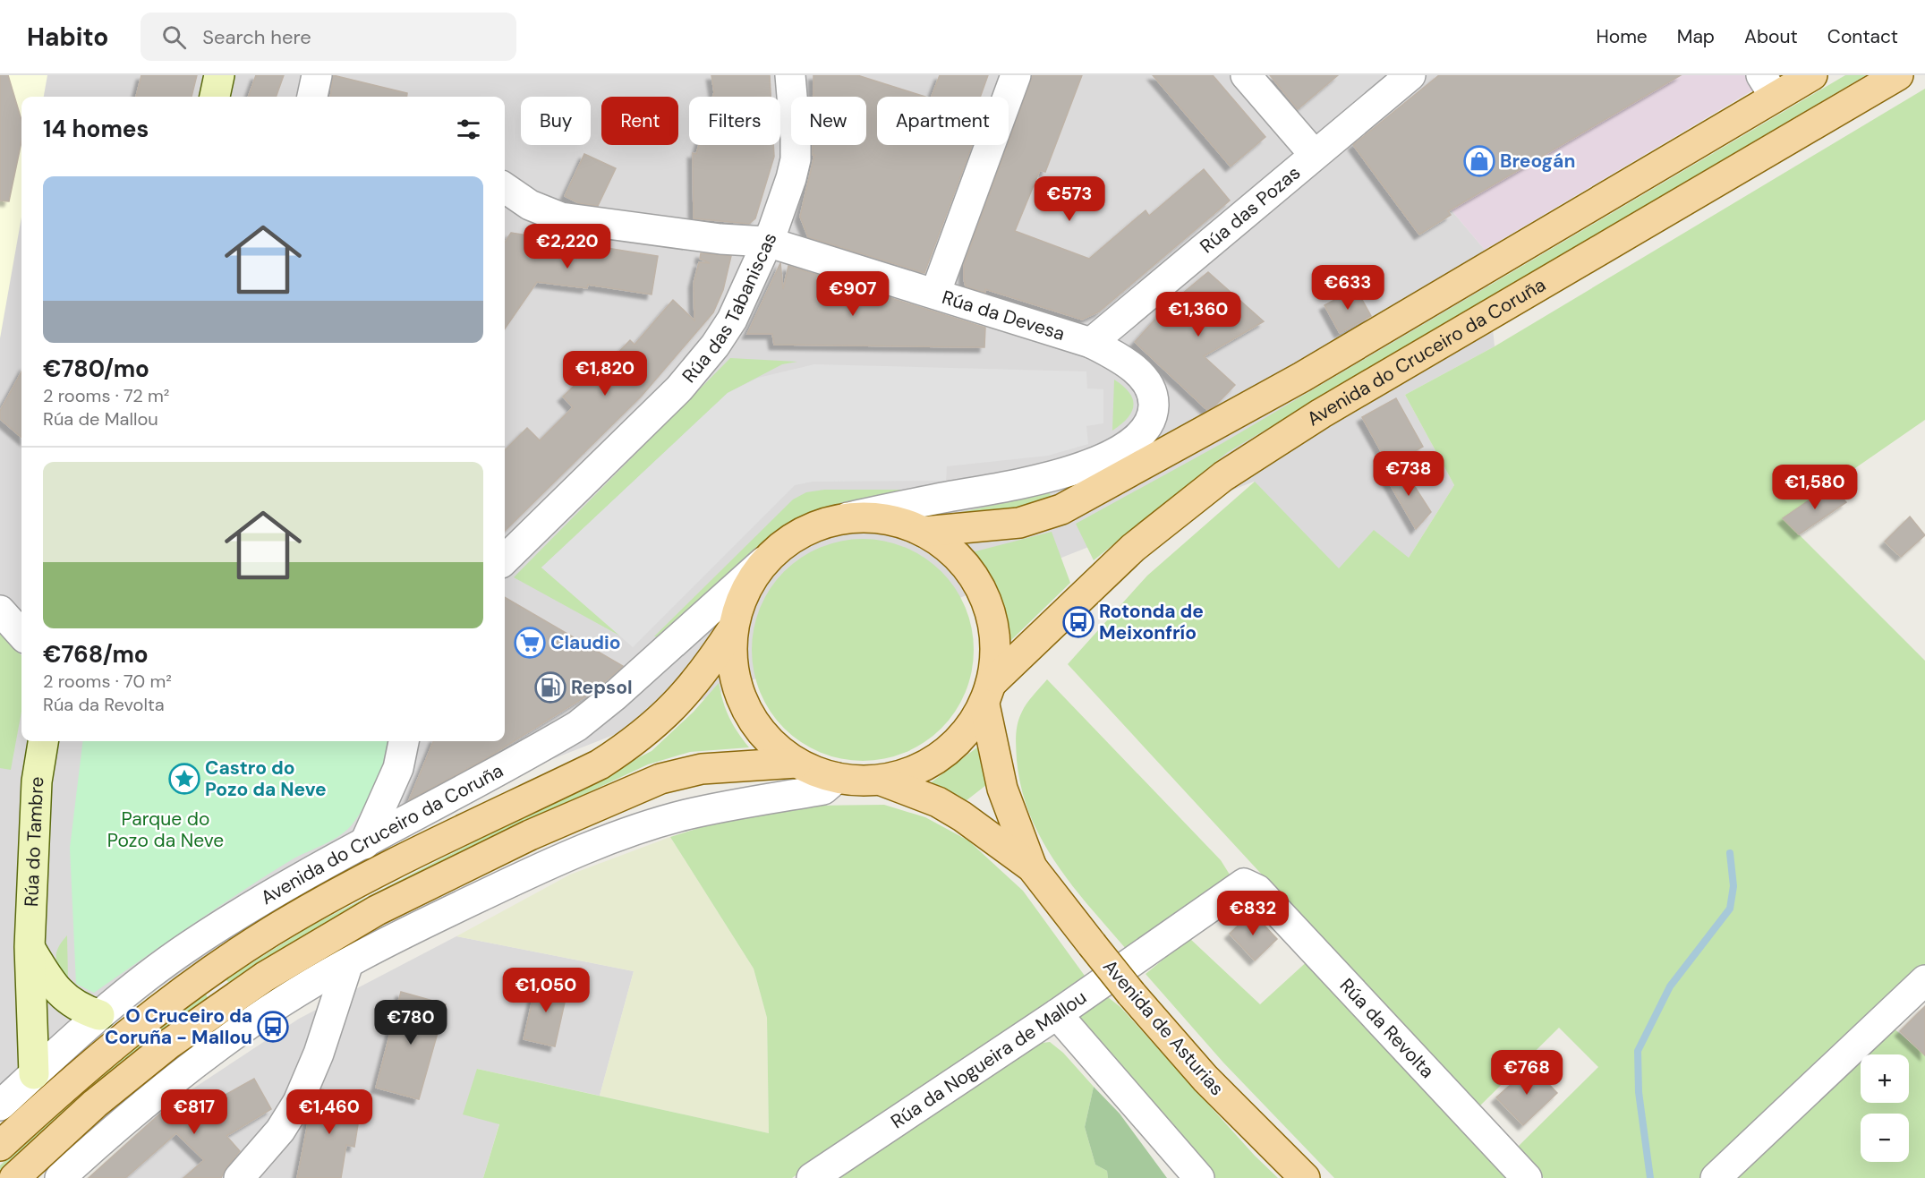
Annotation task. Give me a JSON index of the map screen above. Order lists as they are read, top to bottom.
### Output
{
  "streets": {
    "main road": ["Avenida do Cruceiro da Coruña", "Rúa do Tambre", "Avenida de Asturias"],
    "street": [
      "Rúa das Pozas",
      "Rúa das Tabaniscas",
      "Rúa da Devesa",
      "Rúa da Revolta",
      "Rúa da Nogueira de Mallou"
    ]
  },
  "crossings": [
    ["Rúa das Pozas", "Rúa da Devesa"],
    ["Rúa das Tabaniscas", "Rúa da Devesa"],
    ["Avenida do Cruceiro da Coruña", "Rúa do Tambre"],
    ["Avenida do Cruceiro da Coruña", "Avenida de Asturias"],
    ["Rúa da Revolta", "Rúa da Nogueira de Mallou"]
  ],
  "parks": ["Parque do Pozo da Neve"],
  "places": {
    "shop": ["Breogán"],
    "bus stop": ["Rotonda de Meixonfrío", "O Cruceiro da Coruña - Mallou"],
    "supermarket": ["Claudio"],
    "fuel station": ["Repsol"],
    "place": ["Castro do Pozo da Neve"]
  },
  "page": {
    "header": "Habito",
    "search": "Search here",
    "nav": [
      "Home",
      "Map",
      "About",
      "Contact"
    ],
    "chip": [
      "Buy",
      "Rent",
      "Filters",
      "New",
      "Apartment"
    ],
    "heading": "14 homes",
    "list": [
      {
        "name": "€780/mo",
        "note": "2 rooms · 72 m² · Rúa de Mallou"
      },
      {
        "name": "€768/mo",
        "note": "2 rooms · 70 m² · Rúa da Revolta"
      }
    ],
    "price": [
      "€573",
      "€2,220",
      "€633",
      "€907",
      "€1,360",
      "€1,820",
      "€738",
      "€1,580",
      "€832",
      "€1,050",
      "€780",
      "€768",
      "€817",
      "€1,460"
    ],
    "map_buttons": ["+", "−"]
  }
}
